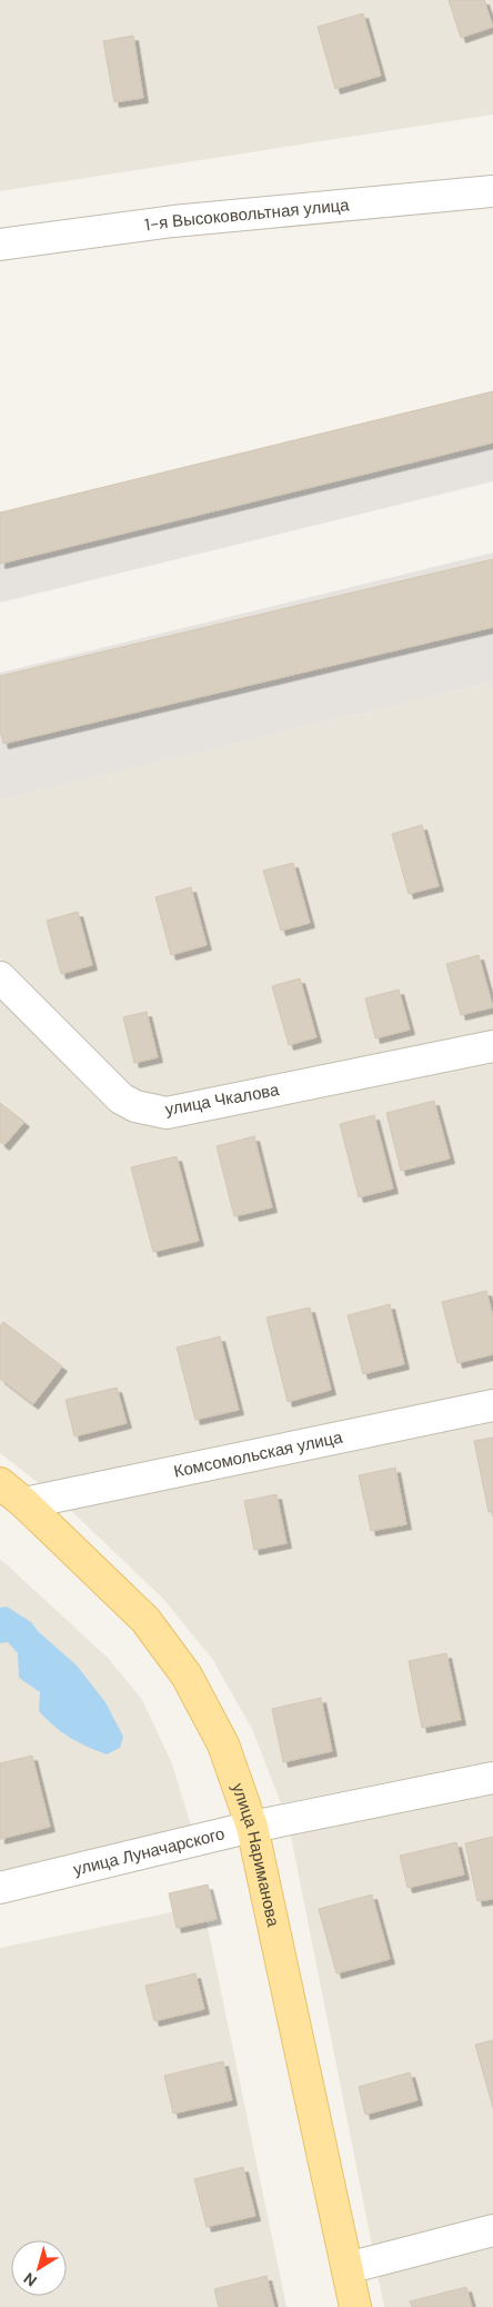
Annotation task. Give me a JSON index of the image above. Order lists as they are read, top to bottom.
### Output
{
  "streets": {
    "main road": ["улица Нариманова"],
    "street": [
      "1-я Высоковольтная улица",
      "улица Чкалова",
      "Комсомольская улица",
      "улица Луначарского"
    ]
  },
  "crossings": [
    ["Комсомольская улица", "улица Нариманова"],
    ["улица Луначарского", "улица Нариманова"]
  ],
  "north": "bottom left"
}
